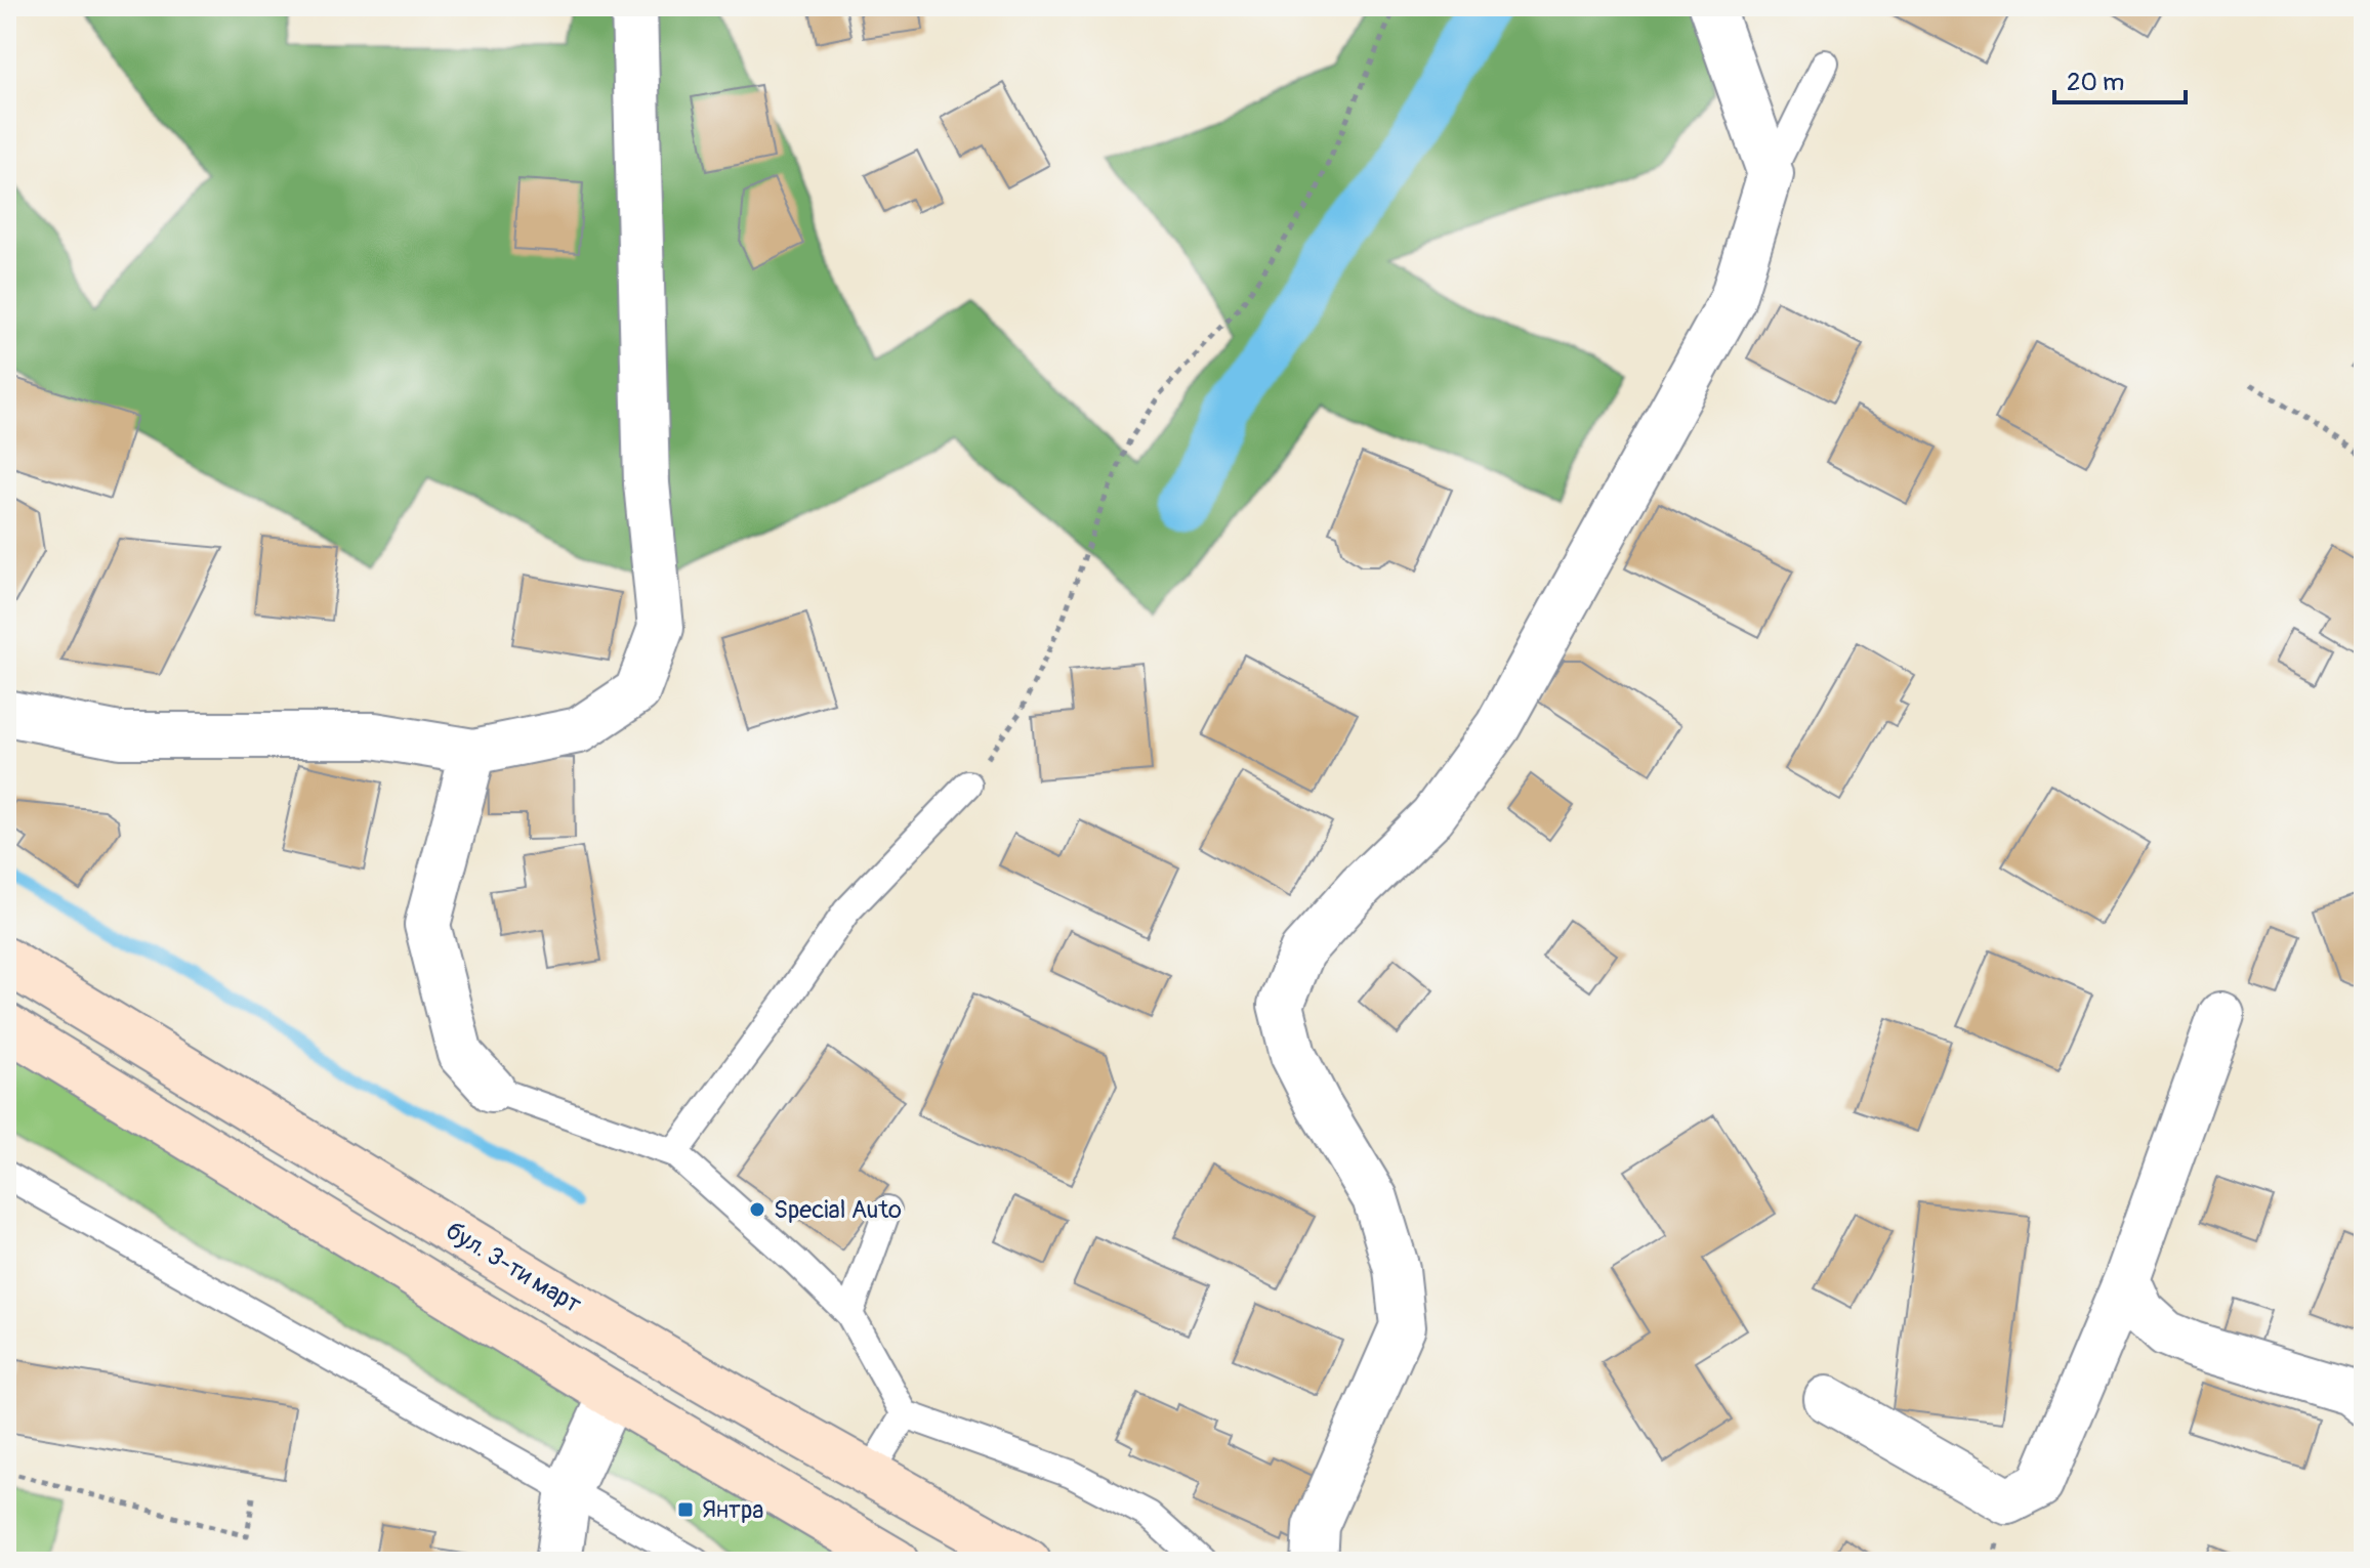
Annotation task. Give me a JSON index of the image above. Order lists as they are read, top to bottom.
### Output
{
  "streets": {
    "street": ["бул. 3-ти март"]
  },
  "places": {
    "other": ["Special Auto"],
    "transit": ["Янтра"]
  },
  "scale_bar": "20 m"
}
